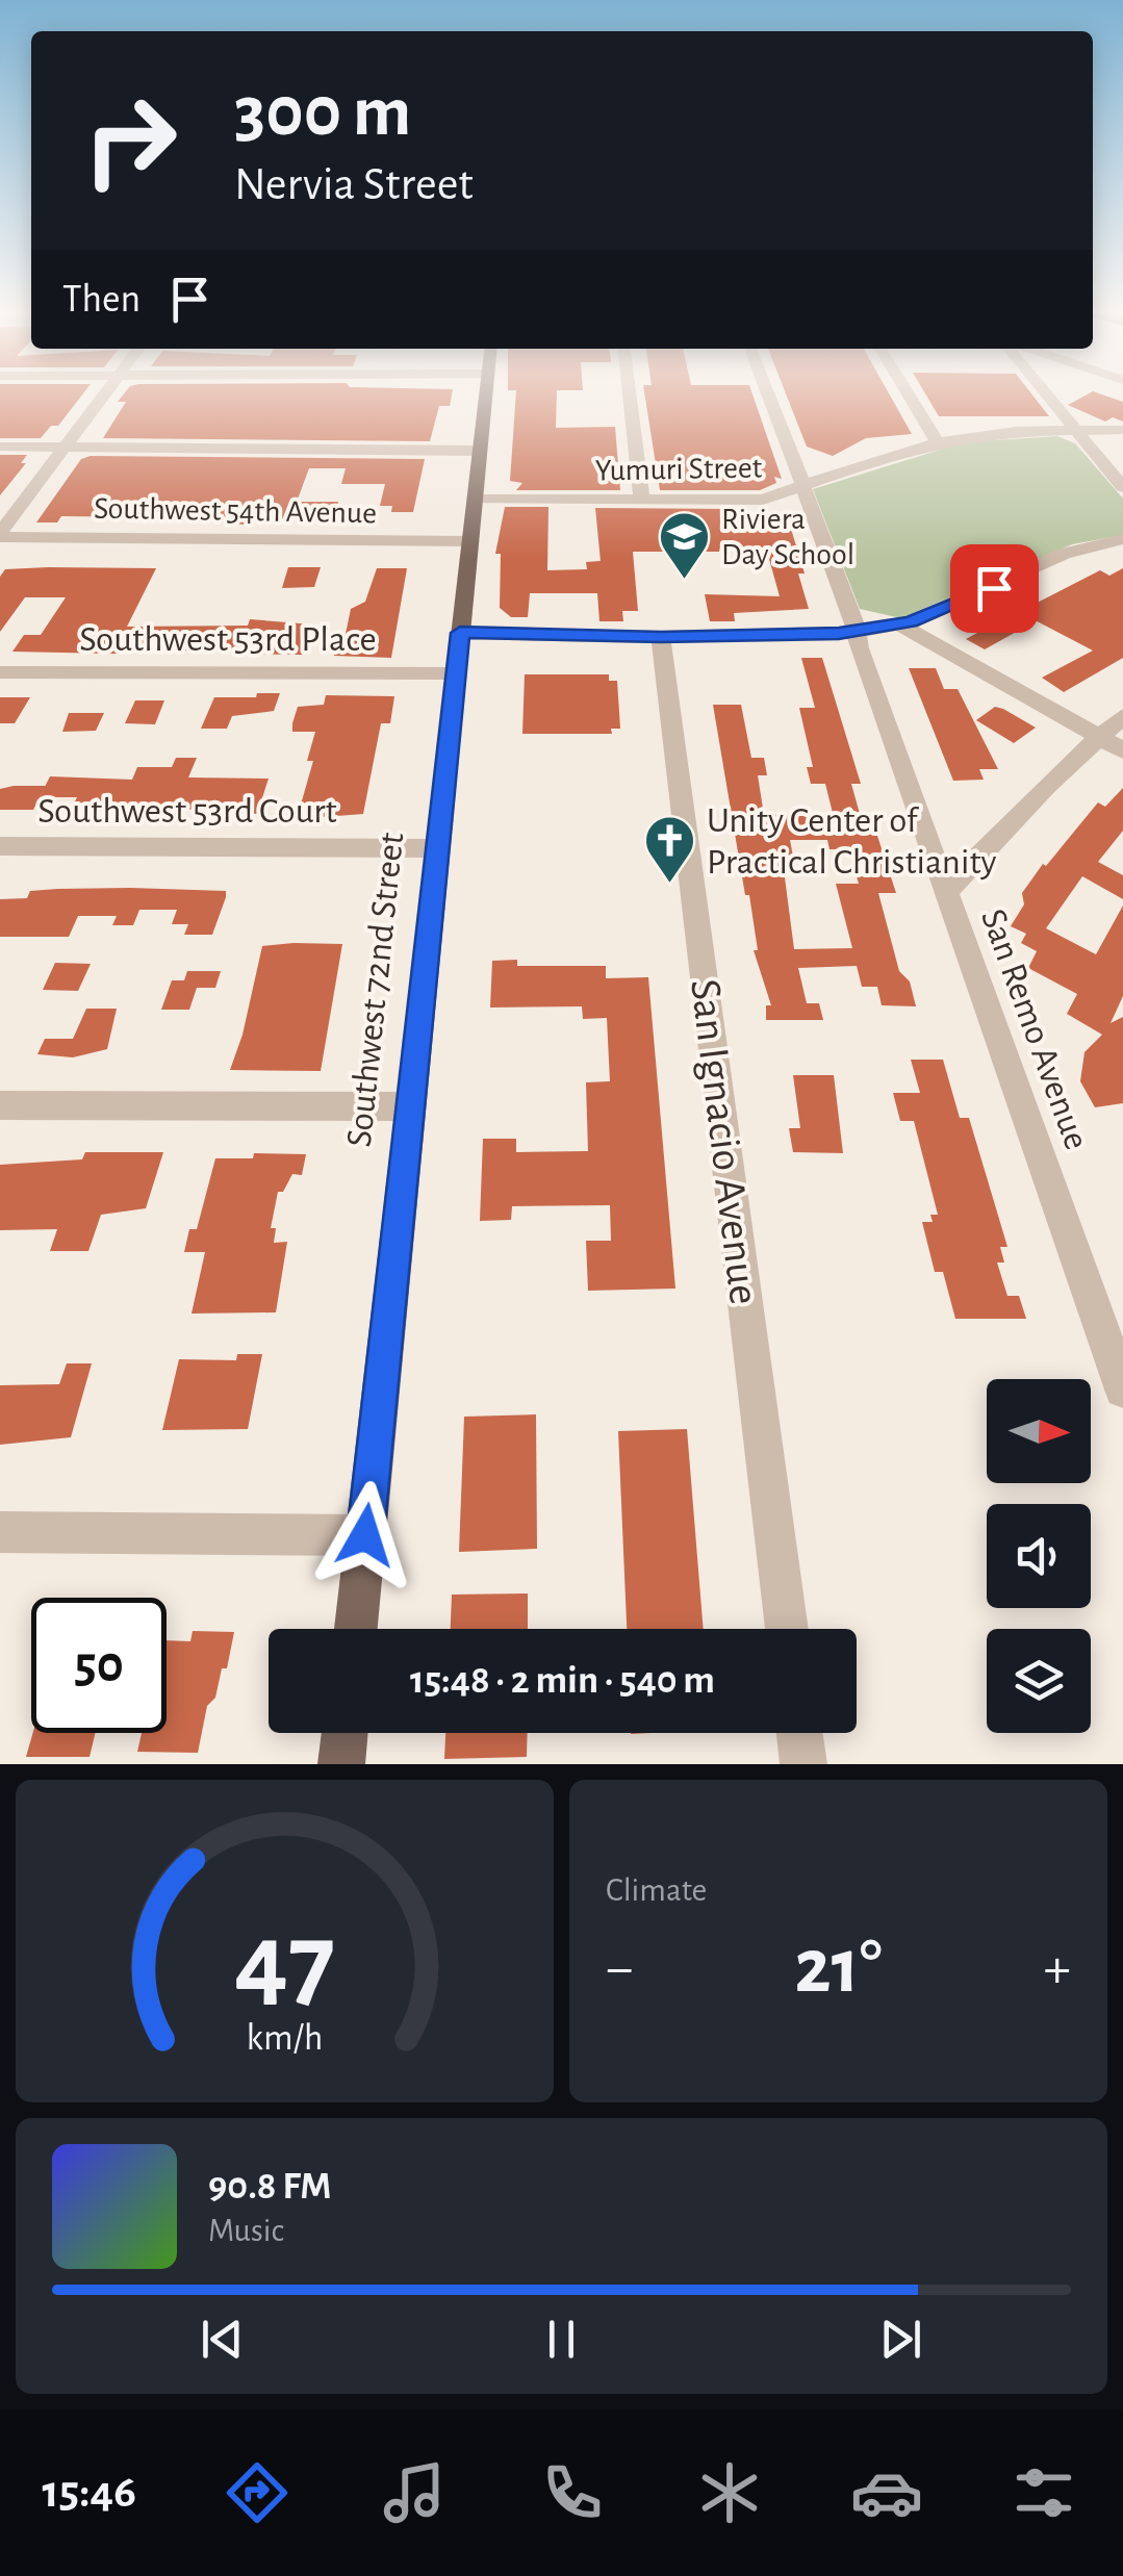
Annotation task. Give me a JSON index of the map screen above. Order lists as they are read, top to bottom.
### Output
{
  "streets": {
    "main road": ["Southwest 72nd Street"],
    "street": [
      "Yumuri Street",
      "Southwest 54th Avenue",
      "Southwest 53rd Place",
      "Southwest 53rd Court",
      "San Remo Avenue",
      "San Ignacio Avenue"
    ]
  },
  "crossings": [
    ["Yumuri Street", "Southwest 72nd Street"],
    ["Yumuri Street", "San Remo Avenue"],
    ["Southwest 54th Avenue", "Southwest 72nd Street"],
    ["Southwest 53rd Place", "Southwest 72nd Street"],
    ["Southwest 53rd Court", "Southwest 72nd Street"]
  ],
  "places": {
    "school or university": ["Riviera Day School"],
    "church": ["Unity Center of Practical Christianity"]
  },
  "north": "right",
  "page": {
    "turn": ["300 m", "Nervia Street"],
    "then": "Then",
    "limit": "50",
    "trip": "15:48 · 2 min · 540 m",
    "tile": "Climate",
    "heat": ["−", "21°", "+"],
    "song": ["90.8 FM", "Music"],
    "tabs": "15:46",
    "gauge": ["47", "km/h"]
  }
}
